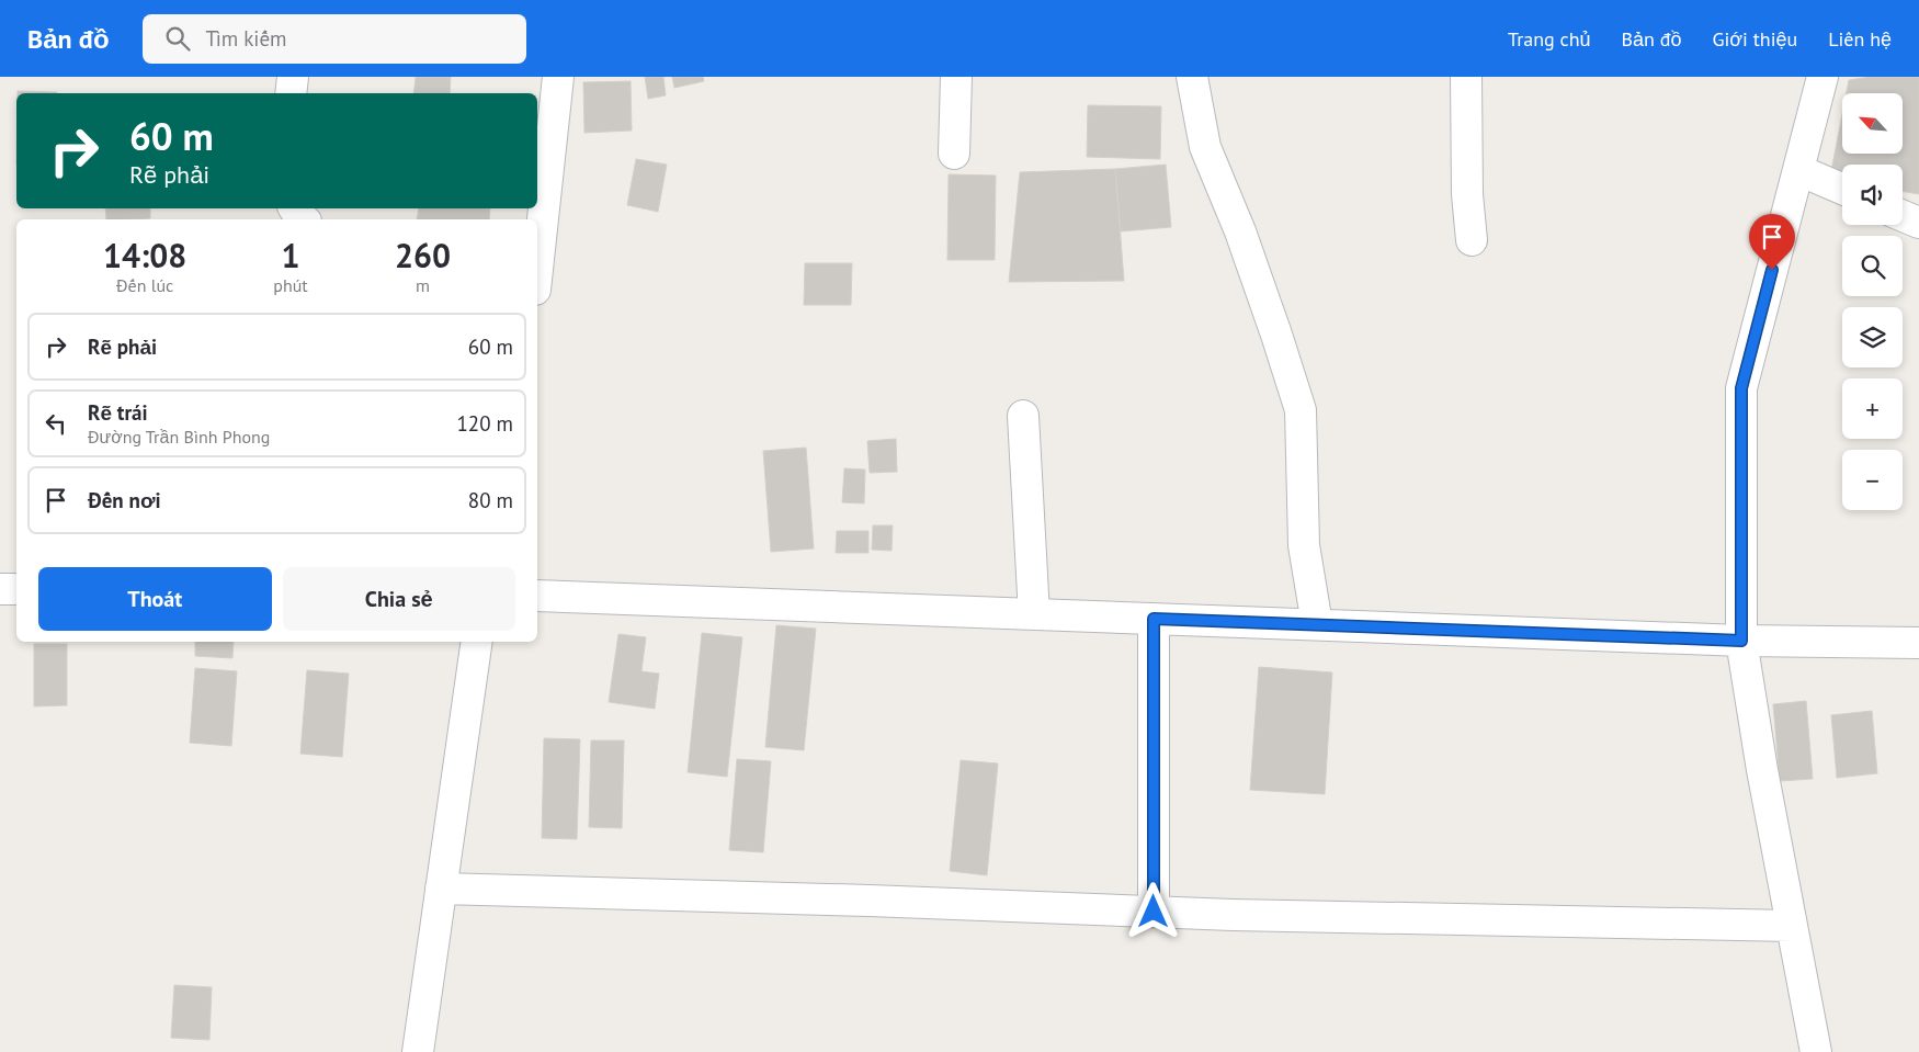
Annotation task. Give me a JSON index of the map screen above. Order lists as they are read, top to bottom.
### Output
{
  "north": "top left",
  "page": {
    "header": "Bản đồ",
    "search": "Tìm kiếm",
    "nav": [
      "Trang chủ",
      "Bản đồ",
      "Giới thiệu",
      "Liên hệ"
    ],
    "map_buttons": ["+", "−"],
    "turn": ["60 m", "Rẽ phải"],
    "eta": [
      "14:08",
      "Đến lúc",
      "1",
      "phút",
      "260",
      "m"
    ],
    "list": [
      {
        "name": "Rẽ phải",
        "value": "60 m"
      },
      {
        "name": "Rẽ trái",
        "note": "Đường Trần Bình Phong",
        "value": "120 m"
      },
      {
        "name": "Đến nơi",
        "value": "80 m"
      }
    ],
    "buttons": ["Thoát", "Chia sẻ"]
  }
}
